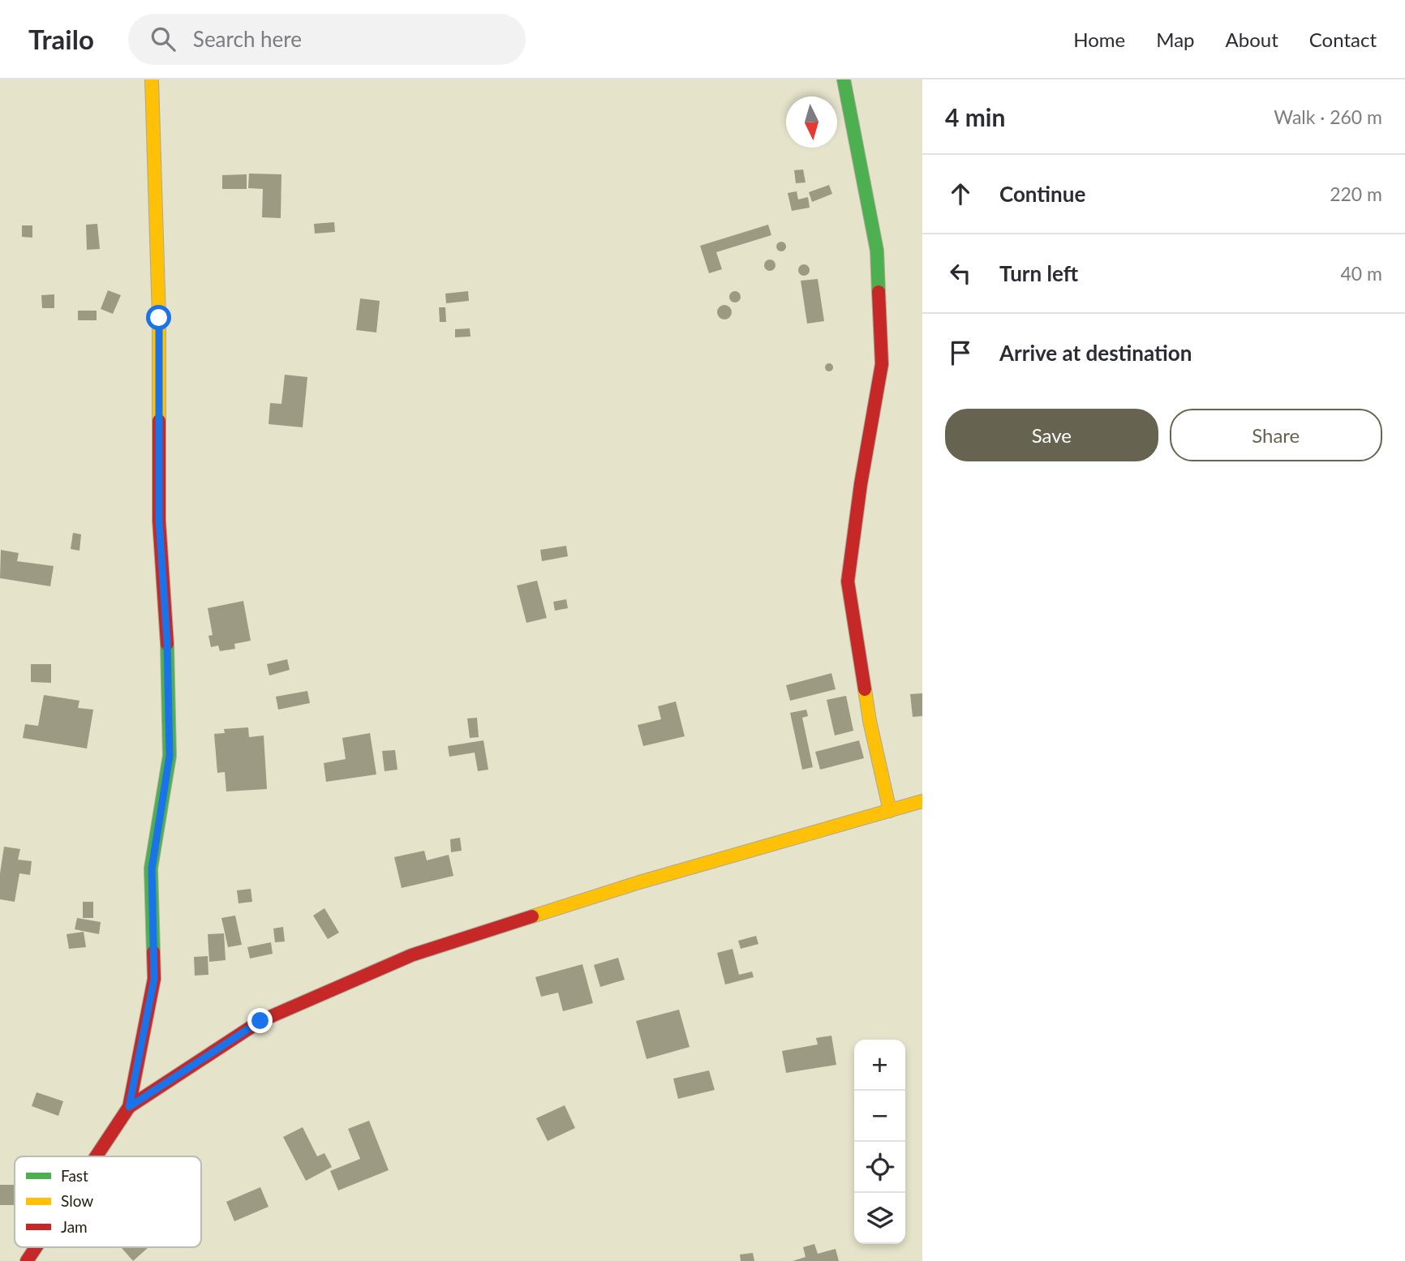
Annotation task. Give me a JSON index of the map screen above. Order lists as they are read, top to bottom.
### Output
{
  "legend": ["Fast", "Slow", "Jam"],
  "north": "bottom",
  "page": {
    "header": "Trailo",
    "search": "Search here",
    "nav": [
      "Home",
      "Map",
      "About",
      "Contact"
    ],
    "heading": ["4 min", "Walk · 260 m"],
    "list": [
      ["Continue", "220 m"],
      ["Turn left", "40 m"],
      "Arrive at destination"
    ],
    "buttons": ["Save", "Share"],
    "map_buttons": ["+", "−"]
  }
}
